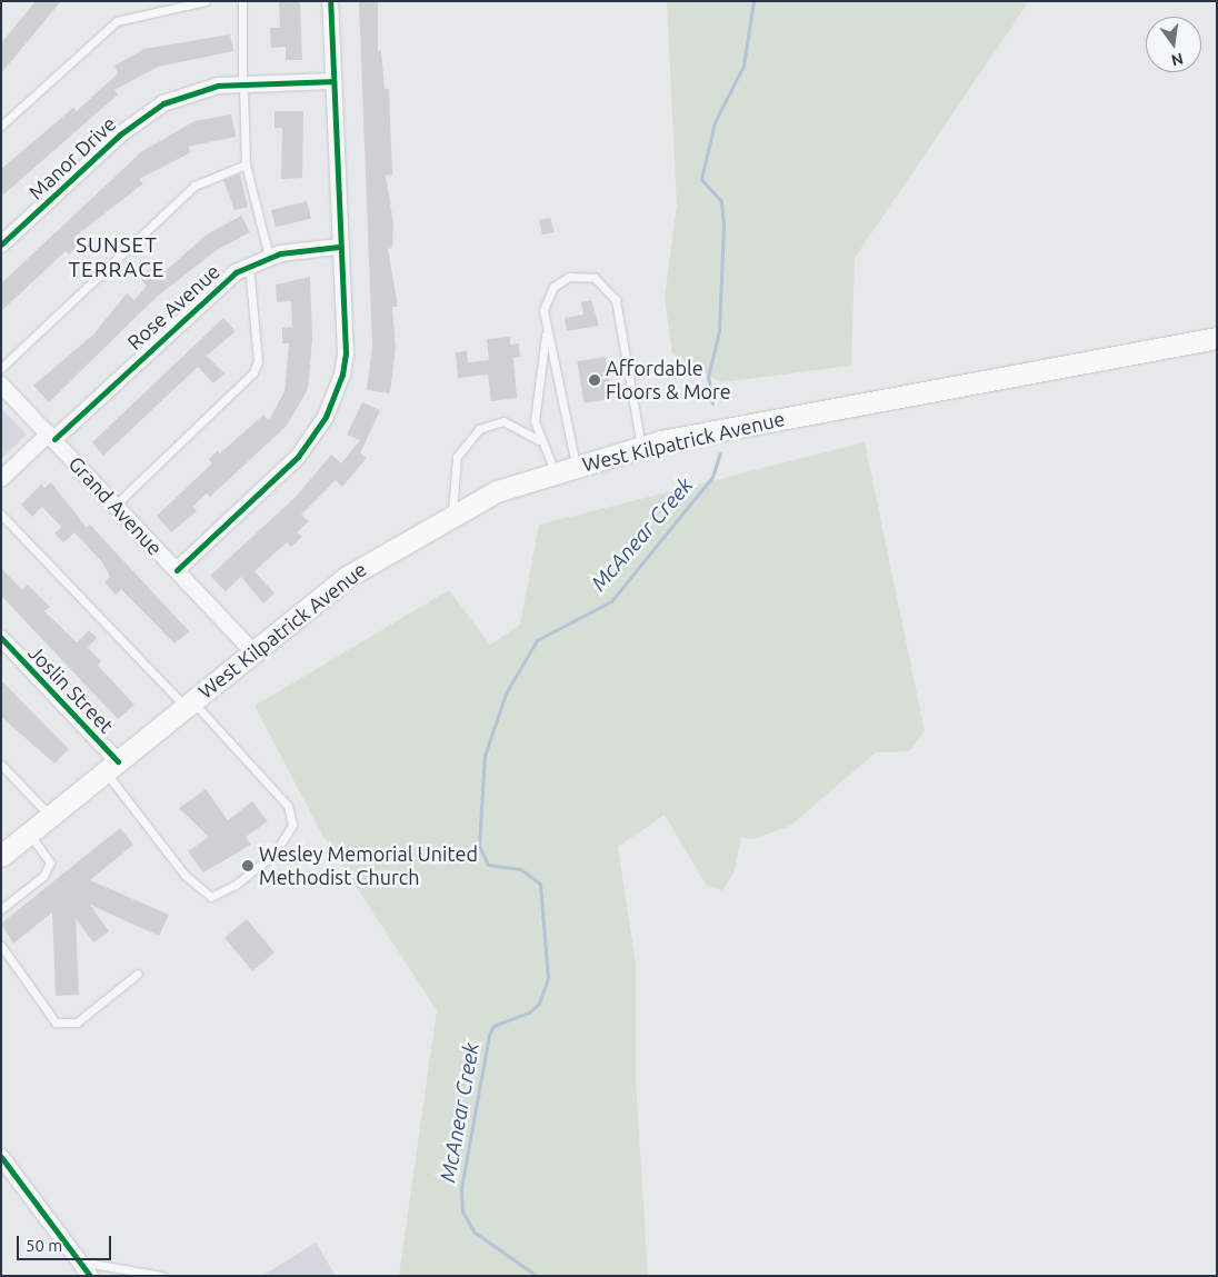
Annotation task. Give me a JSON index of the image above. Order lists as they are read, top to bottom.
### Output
{
  "streets": {
    "main road": ["West Kilpatrick Avenue"],
    "street": [
      "Manor Drive",
      "Rose Avenue",
      "Grand Avenue",
      "Joslin Street"
    ]
  },
  "crossings": [
    ["Rose Avenue", "Grand Avenue"],
    ["West Kilpatrick Avenue", "Grand Avenue"],
    ["West Kilpatrick Avenue", "Joslin Street"]
  ],
  "districts": ["SUNSET TERRACE"],
  "water": ["McAnear Creek"],
  "places": ["Affordable Floors & More", "Wesley Memorial United Methodist Church"],
  "scale_bar": "50 m",
  "north": "bottom"
}
